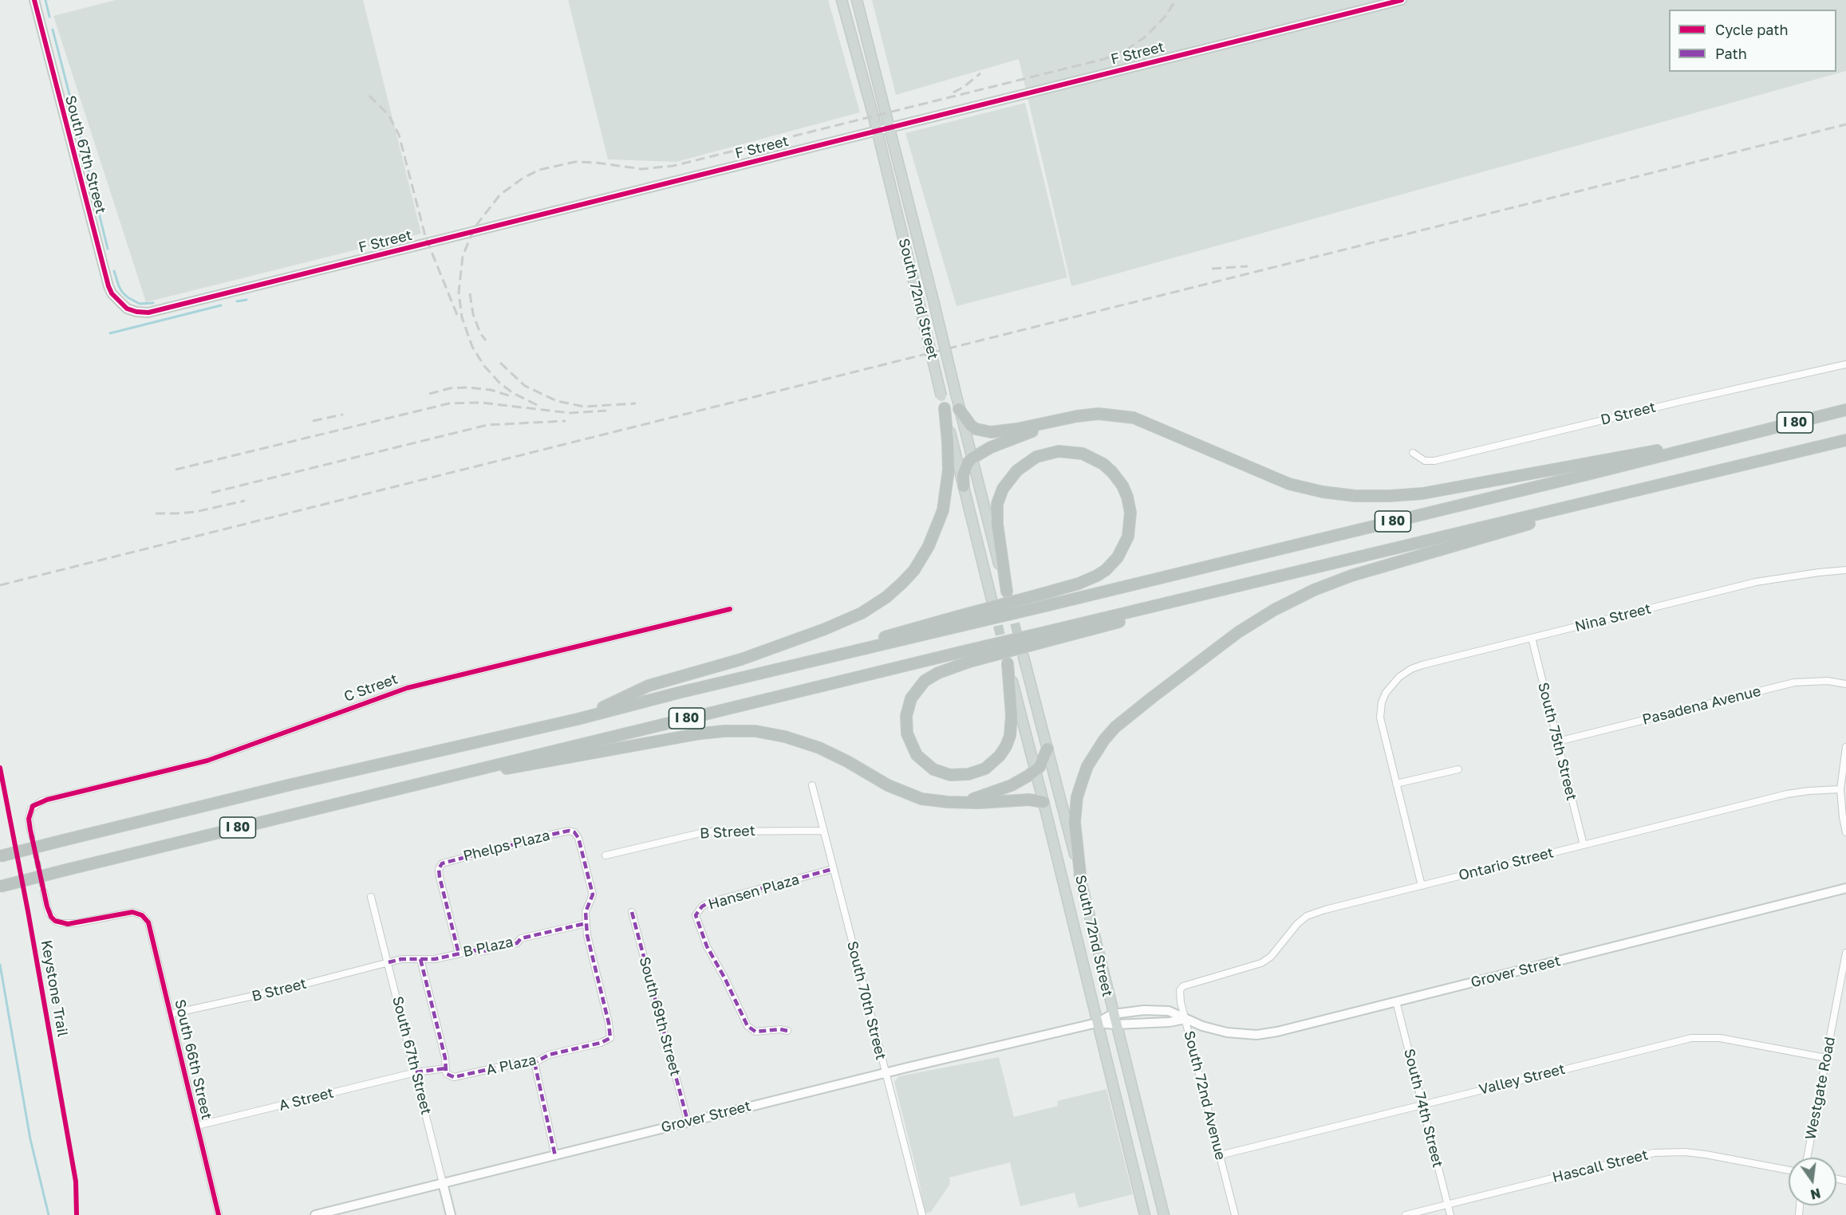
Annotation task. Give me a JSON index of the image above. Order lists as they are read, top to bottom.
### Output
{
  "streets": {
    "highway": ["I 80"],
    "main road": ["South 72nd Street"],
    "street": [
      "F Street",
      "South 67th Street",
      "D Street",
      "Nina Street",
      "C Street",
      "Pasadena Avenue",
      "South 75th Street",
      "B Street",
      "Phelps Plaza",
      "Ontario Street",
      "Hansen Plaza",
      "B Plaza",
      "Grover Street",
      "South 70th Street",
      "South 69th Street",
      "South 66th Street",
      "A Plaza",
      "Valley Street",
      "Westgate Road",
      "South 72nd Avenue",
      "A Street",
      "South 74th Street",
      "Hascall Street"
    ],
    "cycle path": ["Keystone Trail"]
  },
  "crossings": [
    ["F Street", "South 67th Street"],
    ["F Street", "South 72nd Street"],
    ["South 67th Street", "B Street"],
    ["South 67th Street", "B Plaza"],
    ["South 67th Street", "Grover Street"],
    ["South 67th Street", "A Plaza"],
    ["South 67th Street", "A Street"],
    ["South 72nd Street", "Grover Street"],
    ["Nina Street", "South 75th Street"],
    ["Pasadena Avenue", "South 75th Street"],
    ["South 75th Street", "Ontario Street"],
    ["B Street", "B Plaza"],
    ["B Street", "South 70th Street"],
    ["B Street", "South 66th Street"],
    ["Phelps Plaza", "B Plaza"],
    ["Phelps Plaza", "A Plaza"],
    ["Ontario Street", "South 72nd Avenue"],
    ["Hansen Plaza", "South 70th Street"],
    ["B Plaza", "A Plaza"],
    ["Grover Street", "South 70th Street"],
    ["Grover Street", "South 69th Street"],
    ["Grover Street", "South 72nd Avenue"],
    ["Grover Street", "South 74th Street"],
    ["South 66th Street", "A Street"],
    ["A Plaza", "A Street"],
    ["Valley Street", "Westgate Road"],
    ["Valley Street", "South 72nd Avenue"],
    ["Valley Street", "South 74th Street"],
    ["South 74th Street", "Hascall Street"]
  ],
  "legend": ["Cycle path", "Path"],
  "north": "bottom"
}
